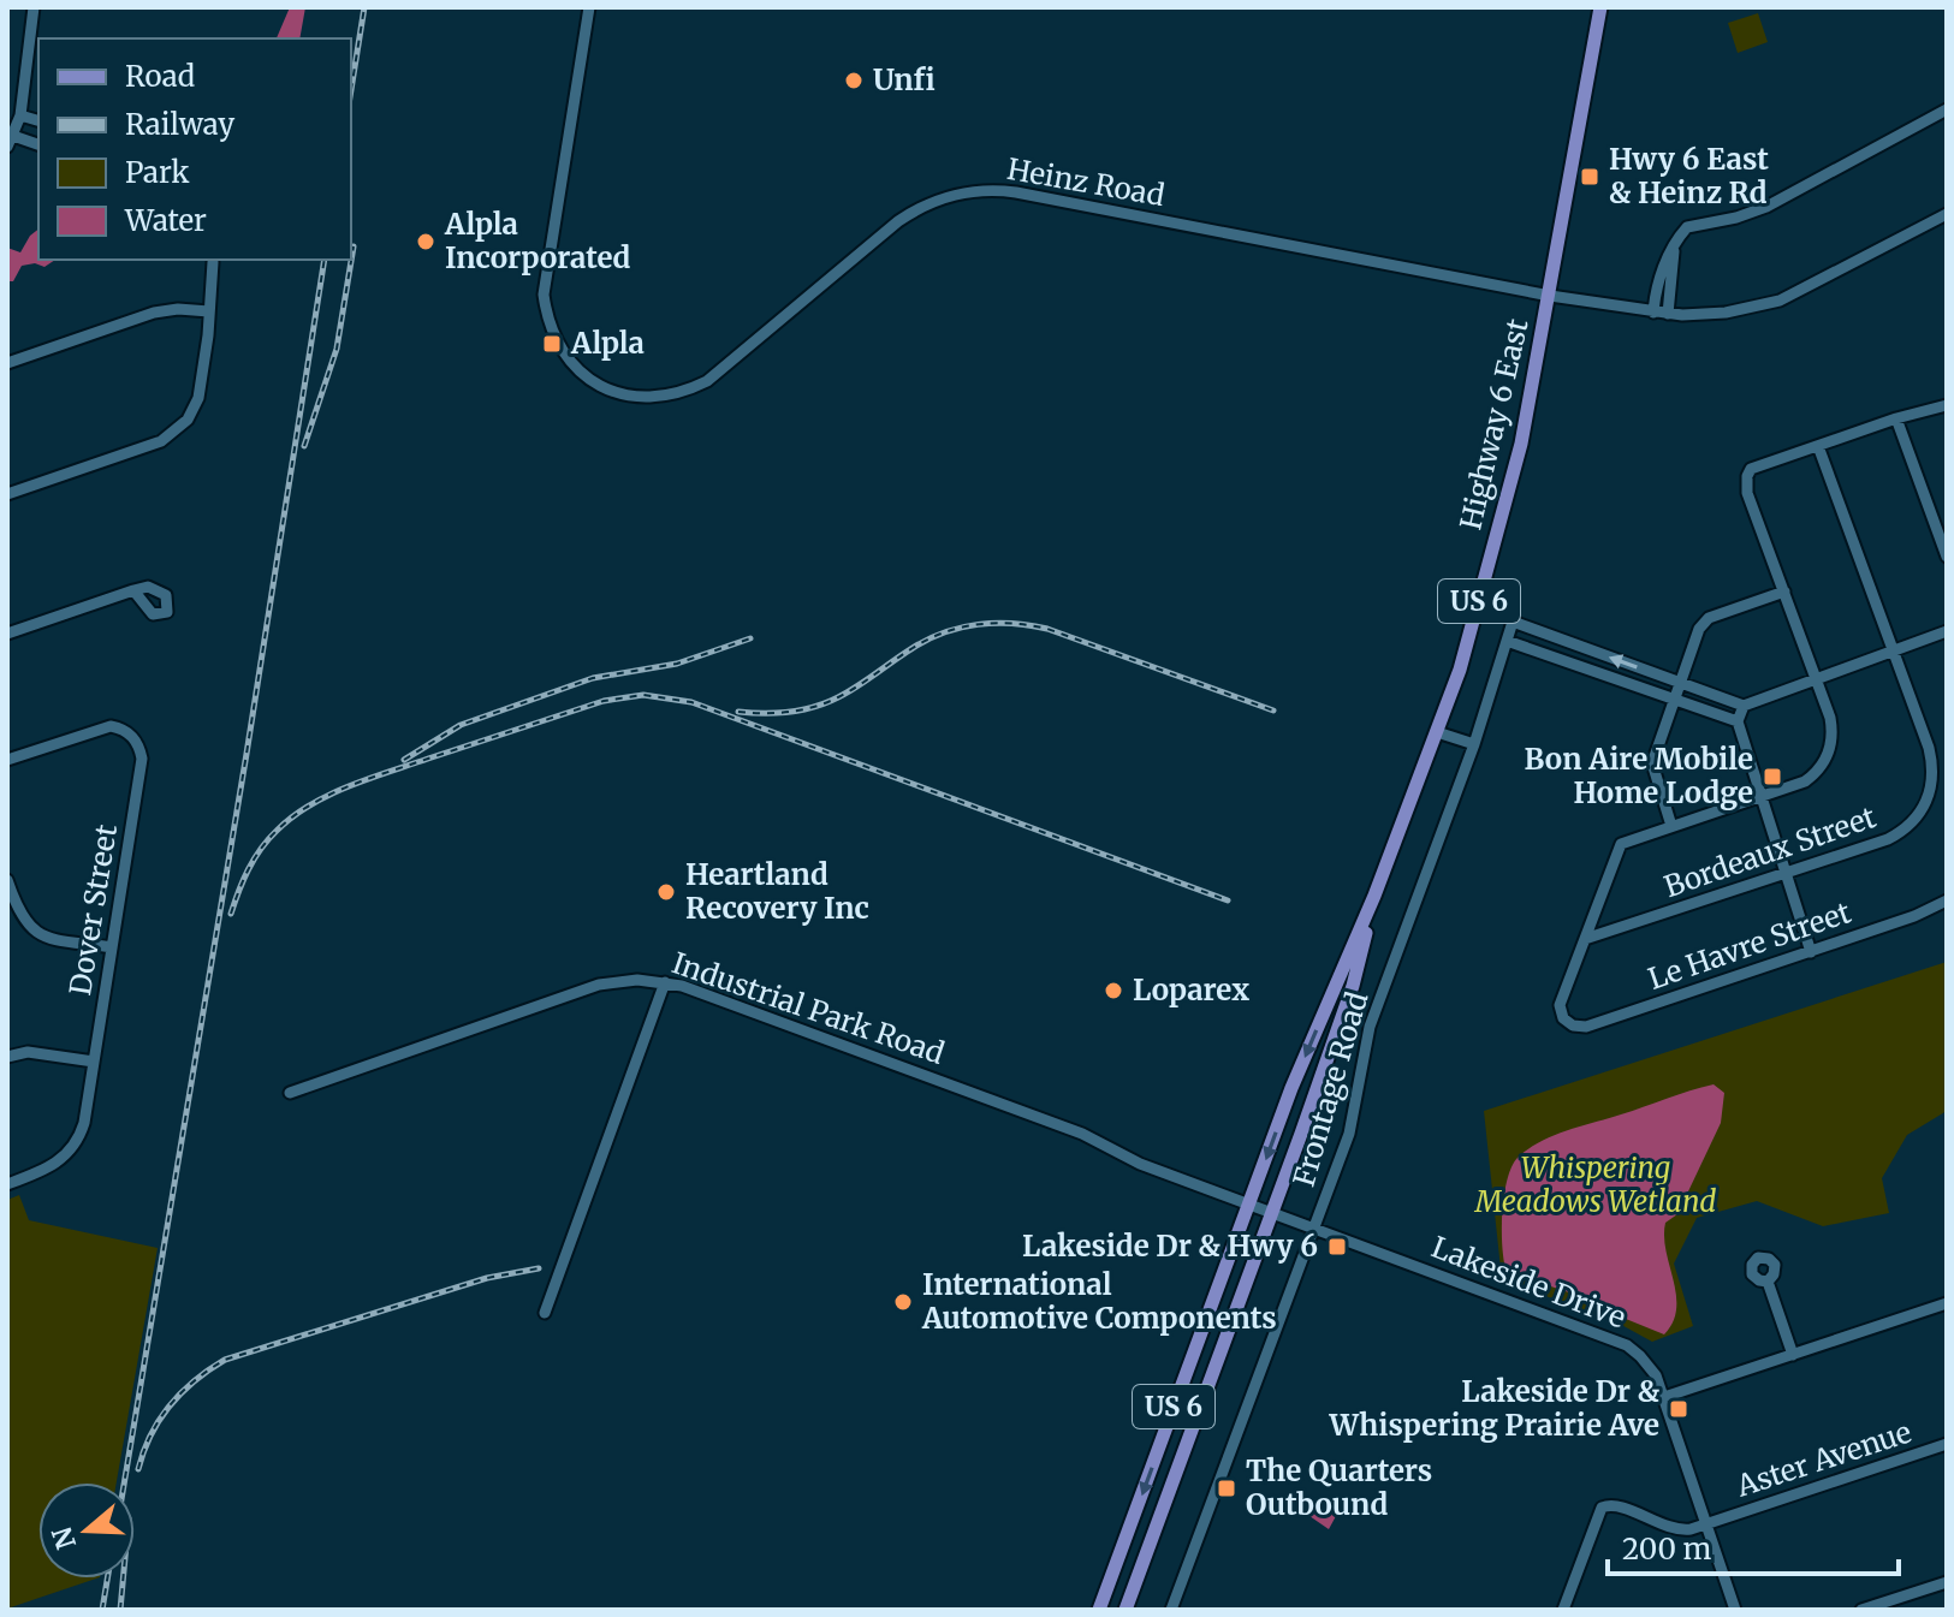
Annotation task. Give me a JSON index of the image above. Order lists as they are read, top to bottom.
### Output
{
  "streets": {
    "main road": ["Highway 6 East", "US 6"],
    "street": [
      "Heinz Road",
      "Bordeaux Street",
      "Dover Street",
      "Le Havre Street",
      "Industrial Park Road",
      "Frontage Road",
      "Lakeside Drive",
      "Aster Avenue"
    ]
  },
  "crossings": [
    ["Heinz Road", "Highway 6 East"],
    ["Highway 6 East", "Industrial Park Road"],
    ["Highway 6 East", "Lakeside Drive"],
    ["Bordeaux Street", "Le Havre Street"],
    ["Industrial Park Road", "Lakeside Drive"],
    ["Frontage Road", "Lakeside Drive"],
    ["Lakeside Drive", "Aster Avenue"]
  ],
  "parks": ["Whispering Meadows Wetland"],
  "places": {
    "other": [
      "Unfi",
      "Alpla Incorporated",
      "Heartland Recovery Inc",
      "Loparex",
      "International Automotive Components"
    ],
    "transit": [
      "Hwy 6 East & Heinz Rd",
      "Alpla",
      "Bon Aire Mobile Home Lodge",
      "Lakeside Dr & Hwy 6",
      "Lakeside Dr & Whispering Prairie Ave",
      "The Quarters Outbound"
    ]
  },
  "legend": [
    "Road",
    "Railway",
    "Park",
    "Water"
  ],
  "scale_bar": "200 m",
  "north": "left"
}
